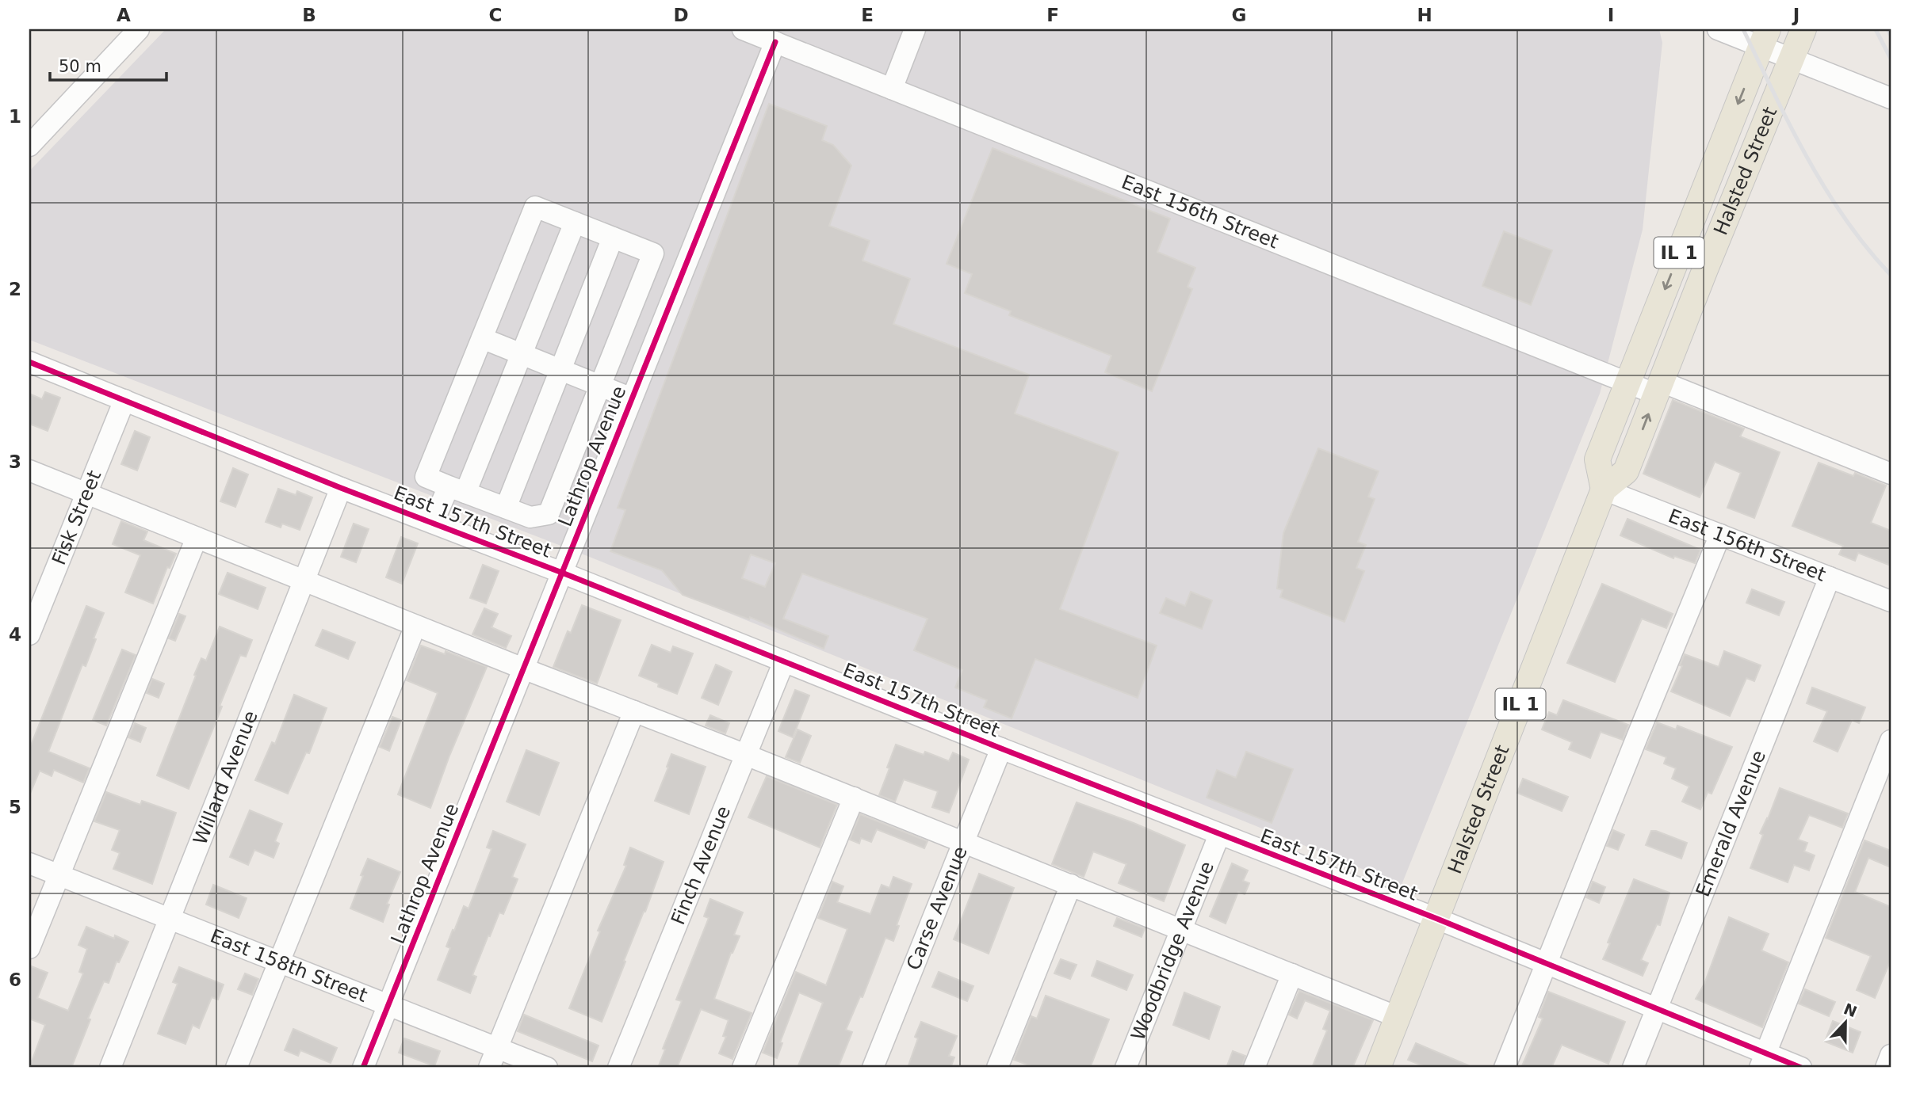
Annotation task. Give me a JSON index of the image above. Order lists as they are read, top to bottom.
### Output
{
  "streets": {
    "main road": ["Halsted Street", "IL 1"],
    "street": [
      "East 156th Street",
      "Lathrop Avenue",
      "Fisk Street",
      "East 157th Street",
      "Willard Avenue",
      "Emerald Avenue",
      "Finch Avenue",
      "Carse Avenue",
      "Woodbridge Avenue",
      "East 158th Street"
    ]
  },
  "crossings": [
    ["Halsted Street", "East 156th Street"],
    ["Halsted Street", "East 157th Street"],
    ["East 156th Street", "Lathrop Avenue"],
    ["East 156th Street", "Emerald Avenue"],
    ["Lathrop Avenue", "East 157th Street"],
    ["Lathrop Avenue", "East 158th Street"],
    ["Fisk Street", "East 157th Street"],
    ["East 157th Street", "Willard Avenue"],
    ["East 157th Street", "Emerald Avenue"],
    ["East 157th Street", "Finch Avenue"],
    ["East 157th Street", "Carse Avenue"],
    ["East 157th Street", "Woodbridge Avenue"],
    ["Willard Avenue", "East 158th Street"]
  ],
  "scale_bar": "50 m",
  "north": "top",
  "grid": {
    "columns": [
      "A",
      "B",
      "C",
      "D",
      "E",
      "F",
      "G",
      "H",
      "I",
      "J"
    ],
    "rows": [
      "1",
      "2",
      "3",
      "4",
      "5",
      "6"
    ]
  }
}
